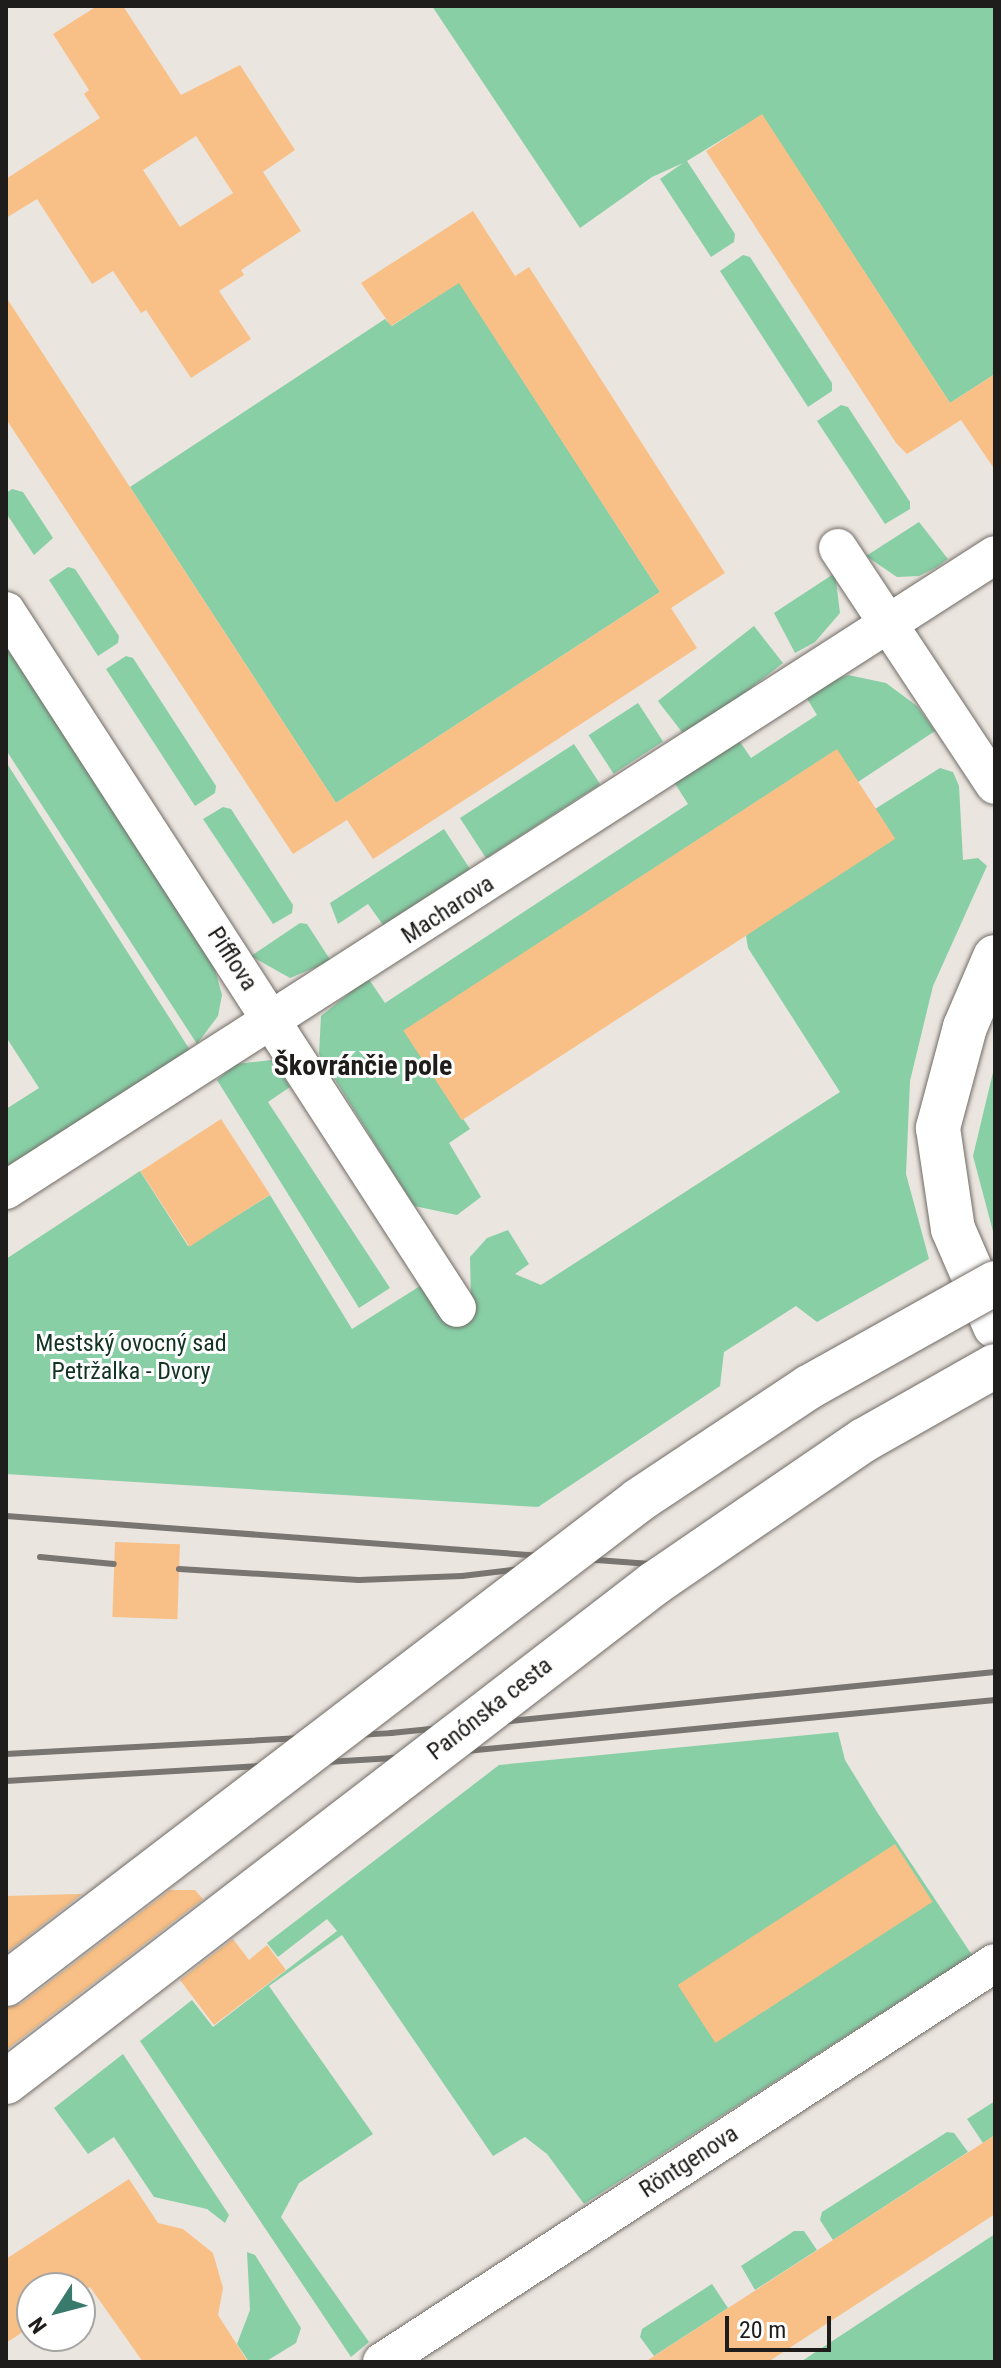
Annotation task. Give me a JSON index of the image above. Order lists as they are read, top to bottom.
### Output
{
  "streets": {
    "main road": ["Panónska cesta"],
    "street": ["Macharova", "Pifflova", "Röntgenova"]
  },
  "crossings": [
    ["Macharova", "Pifflova"]
  ],
  "districts": ["Škovránčie pole"],
  "parks": ["Mestský ovocný sad Petržalka - Dvory"],
  "scale_bar": "20 m",
  "north": "bottom left"
}
